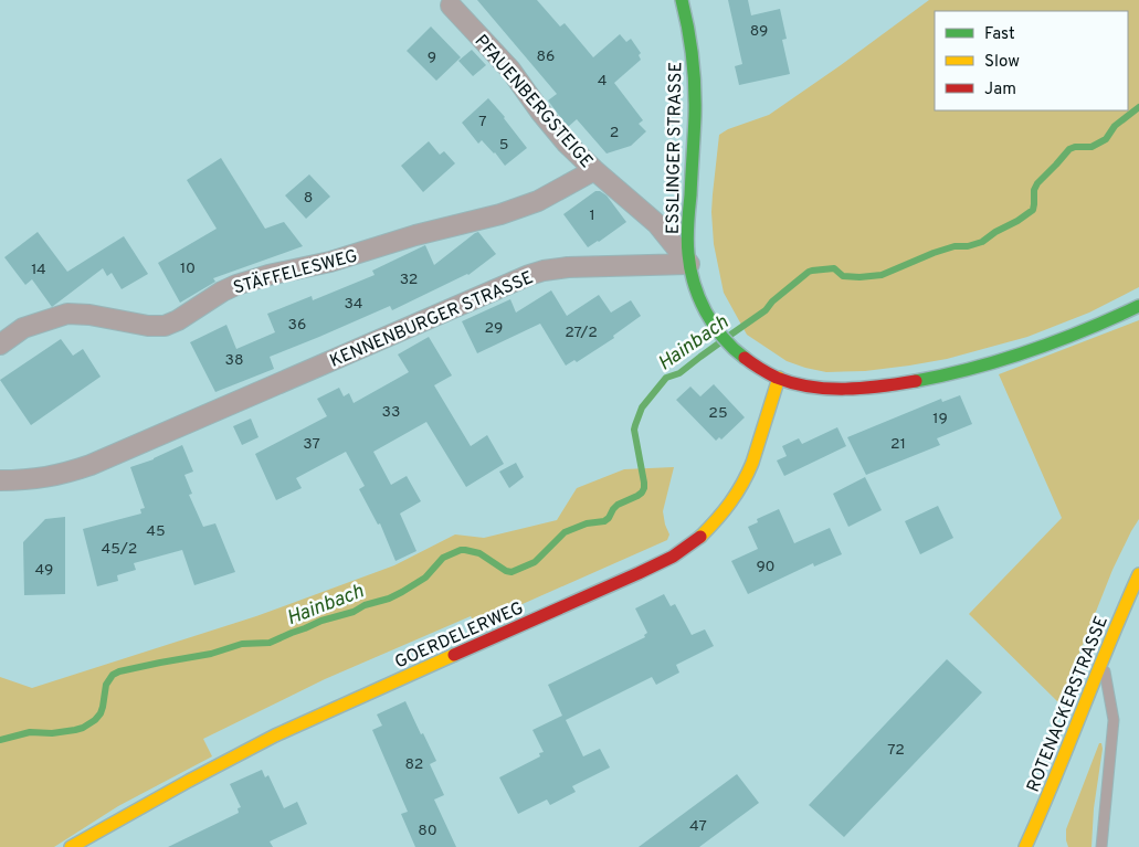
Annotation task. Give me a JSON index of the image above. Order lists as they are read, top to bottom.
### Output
{
  "streets": {
    "street": [
      "PFAUENBERGSTEIGE",
      "ESSLINGER STRASSE",
      "STÄFFELESWEG",
      "KENNENBURGER STRASSE",
      "GOERDELERWEG",
      "ROTENACKERSTRASSE"
    ]
  },
  "crossings": [
    ["PFAUENBERGSTEIGE", "ESSLINGER STRASSE"],
    ["PFAUENBERGSTEIGE", "STÄFFELESWEG"],
    ["PFAUENBERGSTEIGE", "KENNENBURGER STRASSE"],
    ["ESSLINGER STRASSE", "KENNENBURGER STRASSE"]
  ],
  "water": ["Hainbach"],
  "house_numbers": [
    "89",
    "86",
    "9",
    "4",
    "7",
    "2",
    "5",
    "8",
    "1",
    "10",
    "14",
    "32",
    "34",
    "36",
    "29",
    "27/2",
    "38",
    "33",
    "25",
    "19",
    "37",
    "21",
    "45",
    "45/2",
    "90",
    "49",
    "72",
    "82",
    "47",
    "80"
  ],
  "legend": ["Fast", "Slow", "Jam"]
}
